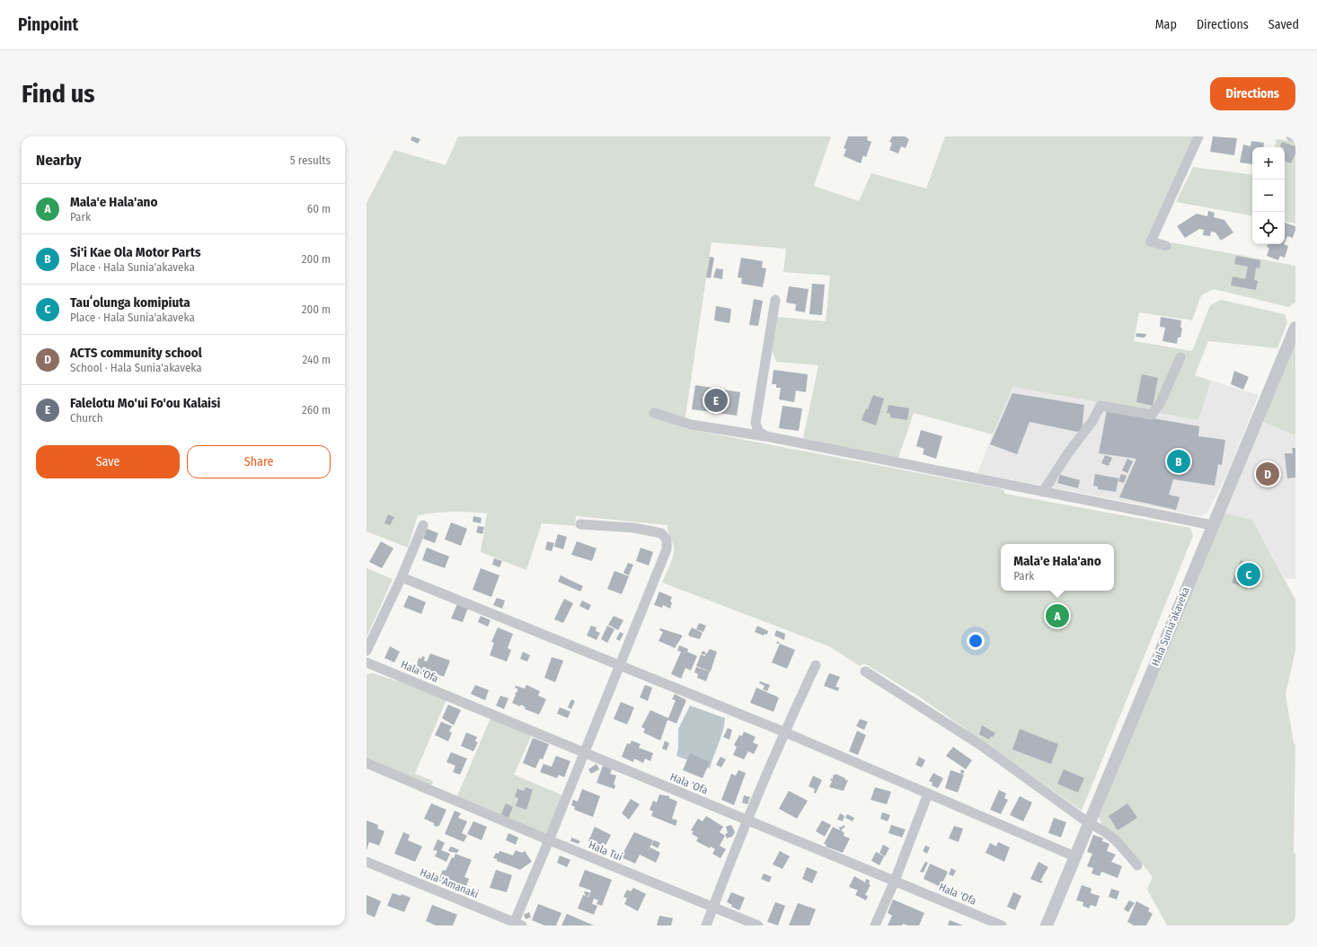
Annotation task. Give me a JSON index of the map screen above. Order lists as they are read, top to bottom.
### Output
{
  "streets": {
    "street": [
      "Hala Sunia'akaveka",
      "Hala 'Ofa",
      "Hala Tui",
      "Hala 'Amanaki"
    ]
  },
  "page": {
    "header": "Pinpoint",
    "nav": ["Map", "Directions", "Saved"],
    "buttons": [
      "Directions",
      ["Save", "Share"]
    ],
    "title": "Find us",
    "heading": ["Nearby", "5 results"],
    "map_buttons": ["+", "−"],
    "list": [
      {
        "mark": "A",
        "name": "Mala'e Hala'ano",
        "note": "Park",
        "value": "60 m"
      },
      {
        "mark": "B",
        "name": "Si'i Kae Ola Motor Parts",
        "note": "Place · Hala Sunia'akaveka",
        "value": "200 m"
      },
      {
        "mark": "C",
        "name": "Tauʻolunga komipiuta",
        "note": "Place · Hala Sunia'akaveka",
        "value": "200 m"
      },
      {
        "mark": "D",
        "name": "ACTS community school",
        "note": "School · Hala Sunia'akaveka",
        "value": "240 m"
      },
      {
        "mark": "E",
        "name": "Falelotu Mo'ui Fo'ou Kalaisi",
        "note": "Church",
        "value": "260 m"
      }
    ],
    "pins": [
      "E",
      "B",
      "D",
      "C",
      "A"
    ],
    "popup": ["Mala'e Hala'ano", "Park"]
  }
}
